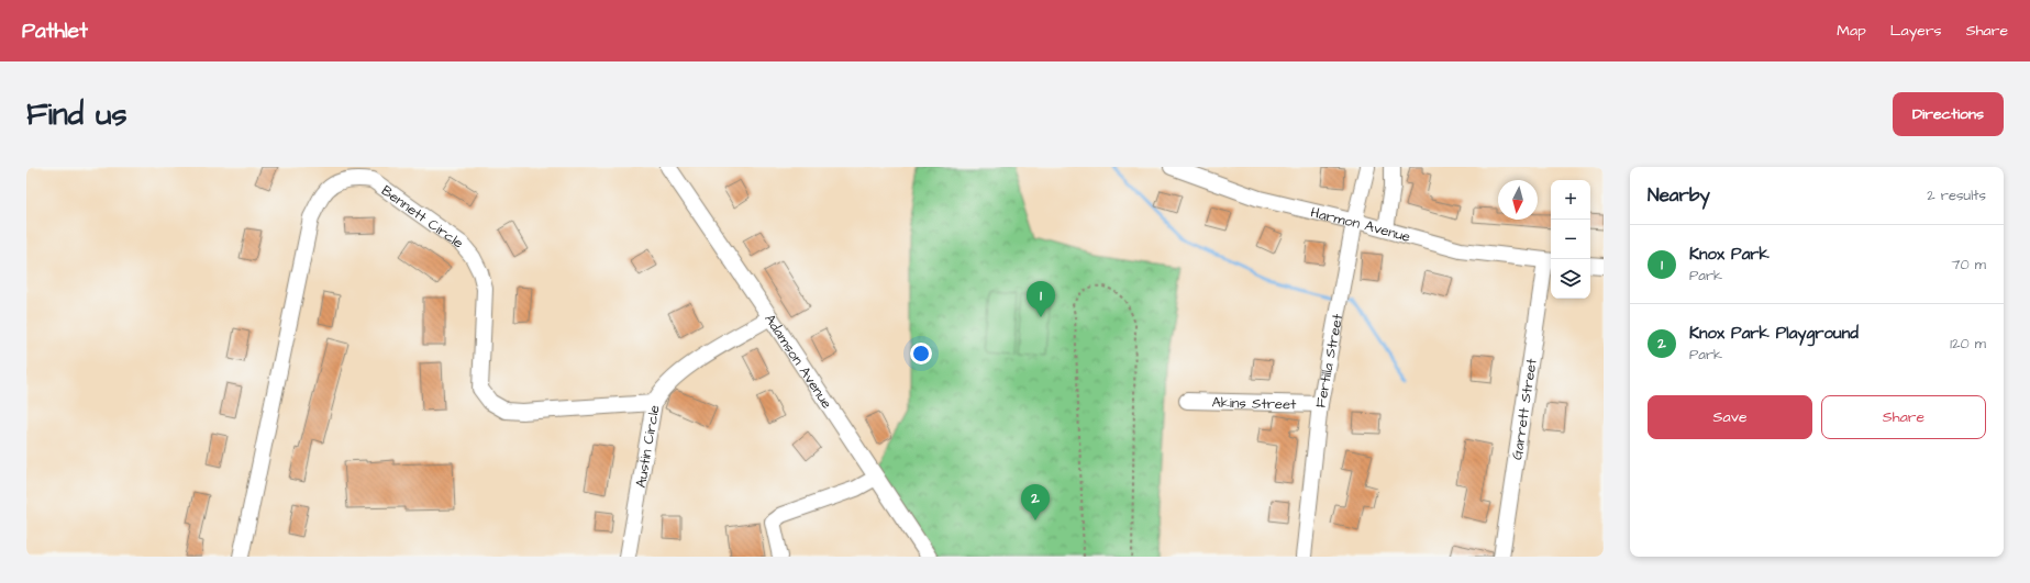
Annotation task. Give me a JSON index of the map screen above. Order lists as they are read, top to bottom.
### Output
{
  "streets": {
    "street": [
      "Bennett Circle",
      "Harmon Avenue",
      "Adamson Avenue",
      "Fertilla Street",
      "Akins Street",
      "Garrett Street",
      "Austin Circle"
    ]
  },
  "crossings": [
    ["Bennett Circle", "Austin Circle"],
    ["Harmon Avenue", "Fertilla Street"],
    ["Harmon Avenue", "Garrett Street"],
    ["Adamson Avenue", "Austin Circle"],
    ["Fertilla Street", "Akins Street"]
  ],
  "north": "bottom",
  "page": {
    "header": "Pathlet",
    "nav": ["Map", "Layers", "Share"],
    "buttons": [
      "Directions",
      ["Save", "Share"]
    ],
    "title": "Find us",
    "heading": ["Nearby", "2 results"],
    "map_buttons": ["+", "−"],
    "list": [
      {
        "mark": "1",
        "name": "Knox Park",
        "note": "Park",
        "value": "70 m"
      },
      {
        "mark": "2",
        "name": "Knox Park Playground",
        "note": "Park",
        "value": "120 m"
      }
    ],
    "pins": ["1", "2"]
  }
}
